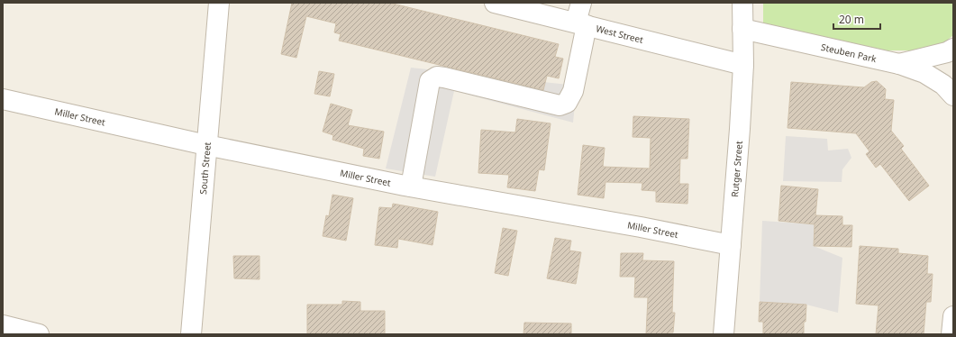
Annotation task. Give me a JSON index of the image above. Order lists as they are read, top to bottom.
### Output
{
  "streets": {
    "street": [
      "West Street",
      "Steuben Park",
      "Miller Street",
      "South Street",
      "Rutger Street"
    ]
  },
  "crossings": [
    ["West Street", "Rutger Street"],
    ["Steuben Park", "Rutger Street"],
    ["Miller Street", "South Street"],
    ["Miller Street", "Rutger Street"]
  ],
  "scale_bar": "20 m"
}
